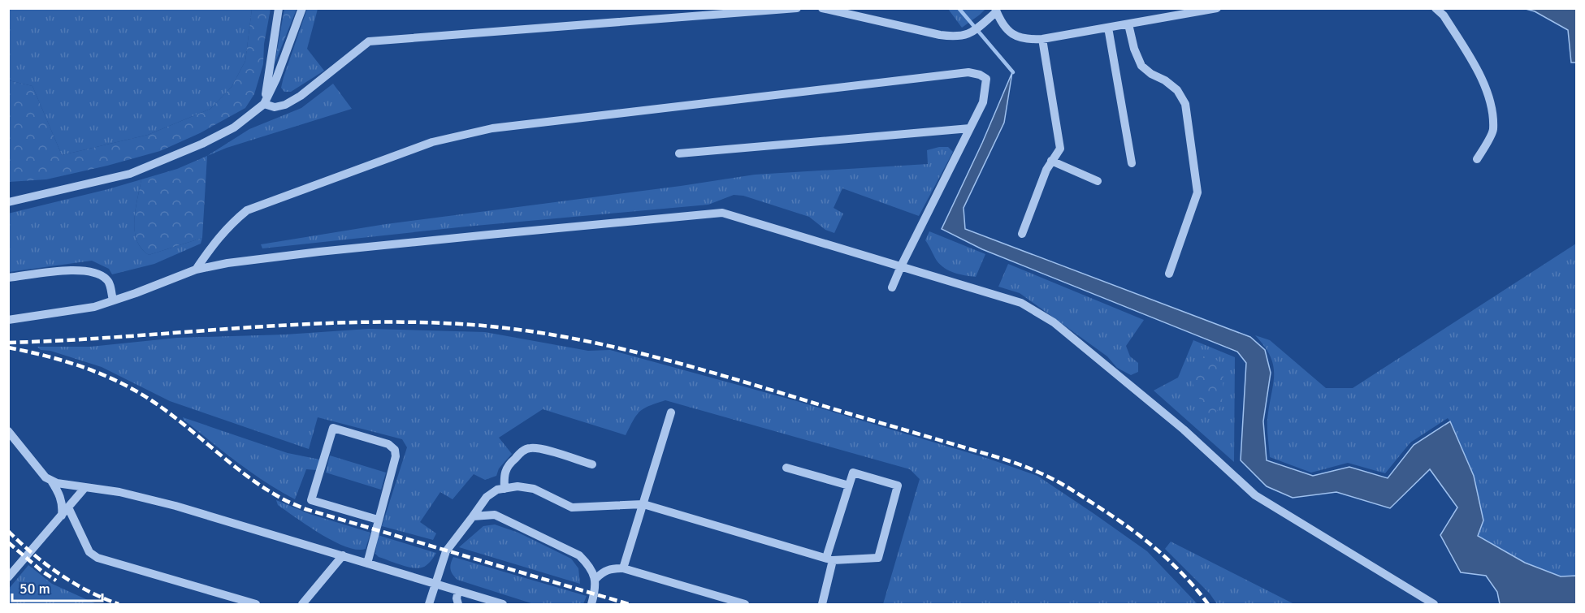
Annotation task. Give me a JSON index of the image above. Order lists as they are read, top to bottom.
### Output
{
  "scale_bar": "50 m"
}
